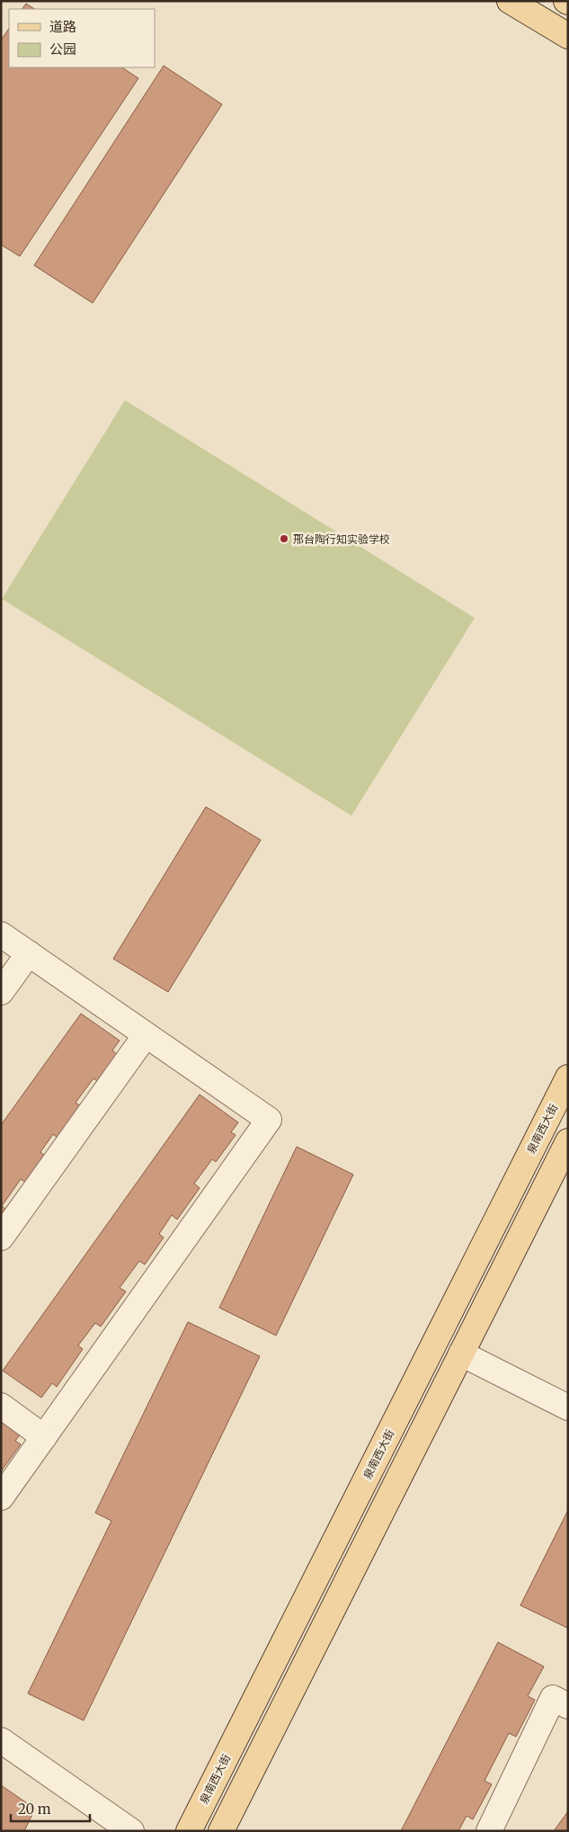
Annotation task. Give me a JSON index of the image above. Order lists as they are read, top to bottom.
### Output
{
  "streets": {
    "main road": ["泉南西大街"]
  },
  "places": ["邢台陶行知实验学校"],
  "legend": ["道路", "公园"],
  "scale_bar": "20 m"
}
